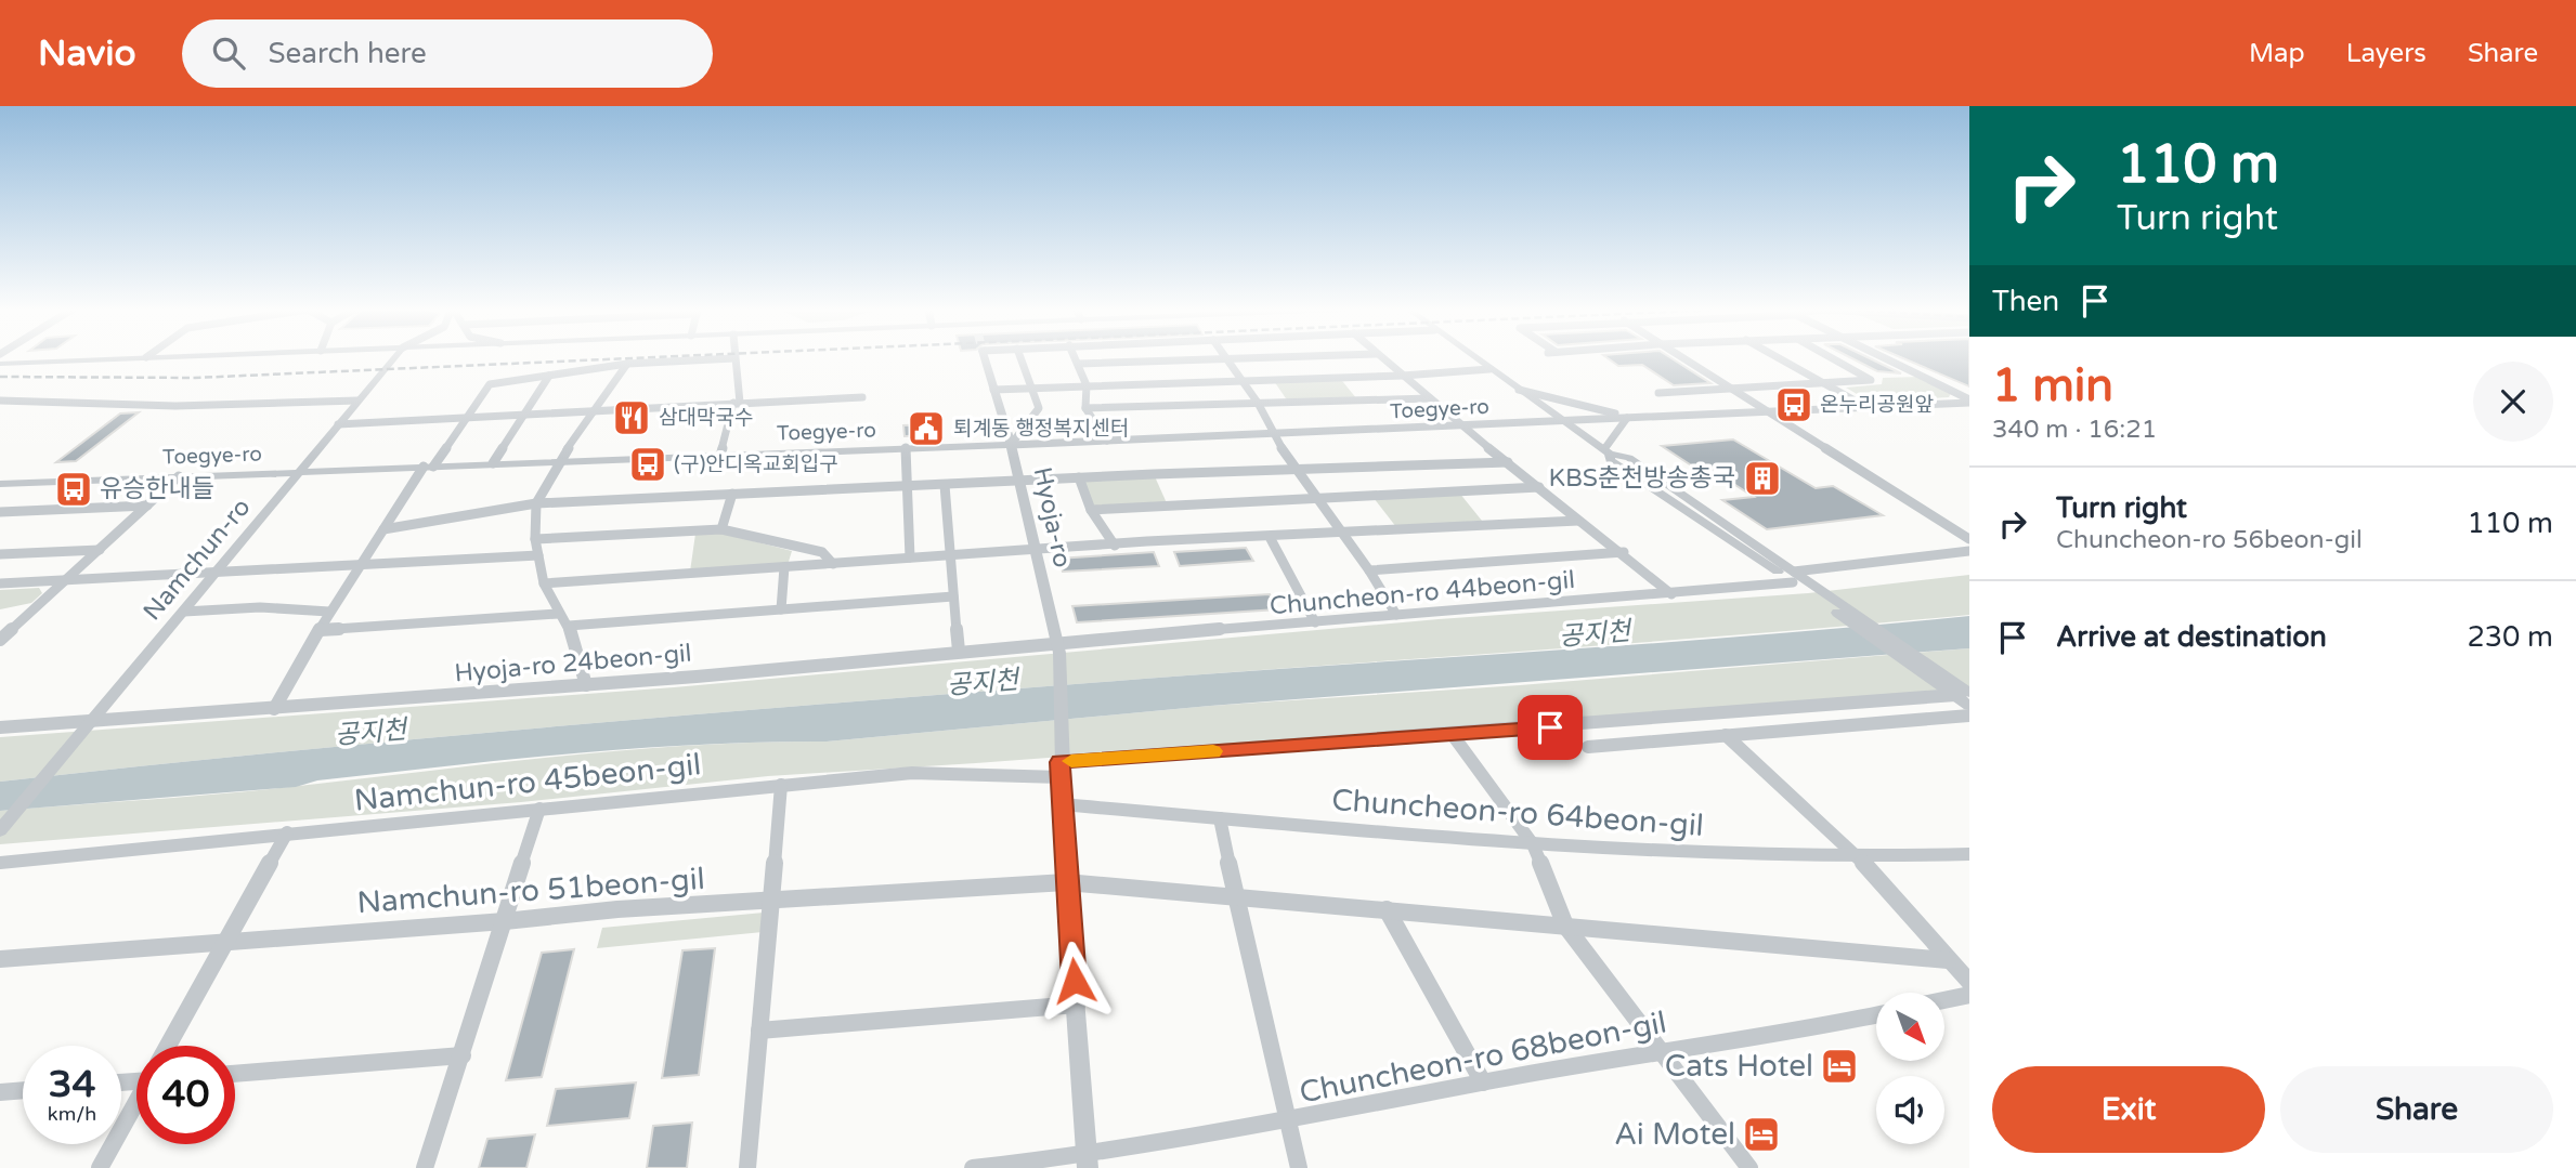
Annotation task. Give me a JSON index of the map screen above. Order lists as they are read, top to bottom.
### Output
{
  "streets": {
    "street": [
      "Toegye-ro",
      "Hyoja-ro",
      "Namchun-ro",
      "Chuncheon-ro 44beon-gil",
      "Hyoja-ro 24beon-gil",
      "Namchun-ro 45beon-gil",
      "Chuncheon-ro 64beon-gil",
      "Namchun-ro 51beon-gil",
      "Chuncheon-ro 68beon-gil"
    ]
  },
  "crossings": [
    ["Toegye-ro", "Hyoja-ro"],
    ["Toegye-ro", "Namchun-ro"],
    ["Hyoja-ro", "Chuncheon-ro 44beon-gil"],
    ["Hyoja-ro", "Hyoja-ro 24beon-gil"],
    ["Hyoja-ro", "Namchun-ro 45beon-gil"],
    ["Namchun-ro", "Hyoja-ro 24beon-gil"],
    ["Chuncheon-ro 44beon-gil", "Hyoja-ro 24beon-gil"]
  ],
  "water": ["공지천"],
  "places": {
    "bus stop": ["온누리공원앞", "(구)안디옥교회입구", "유승한내들"],
    "restaurant": ["삼대막국수"],
    "public building": ["퇴계동 행정복지센터"],
    "building": ["KBS춘천방송총국"],
    "hotel": ["Cats Hotel", "Ai Motel"]
  },
  "north": "bottom right",
  "page": {
    "header": "Navio",
    "search": "Search here",
    "nav": ["Map", "Layers", "Share"],
    "turn": ["110 m", "Turn right"],
    "then": "Then",
    "heading": ["1 min", "340 m · 16:21"],
    "list": [
      {
        "name": "Turn right",
        "note": "Chuncheon-ro 56beon-gil",
        "value": "110 m"
      },
      {
        "name": "Arrive at destination",
        "value": "230 m"
      }
    ],
    "speed": "34 km/h",
    "limit": "40",
    "buttons": ["Exit", "Share"]
  }
}
